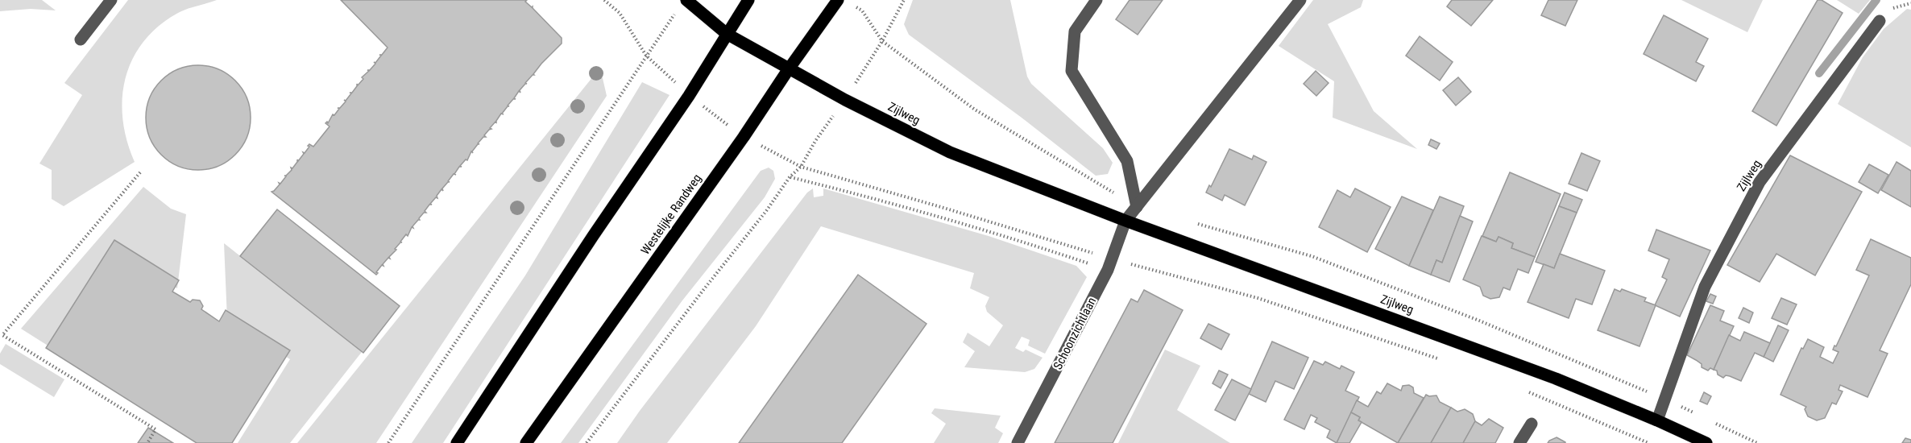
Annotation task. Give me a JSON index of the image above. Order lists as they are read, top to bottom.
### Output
{
  "streets": {
    "main road": ["Zijlweg", "Westelijke Randweg"],
    "street": ["Schoonzichtlaan"]
  },
  "crossings": [
    ["Zijlweg", "Westelijke Randweg"],
    ["Zijlweg", "Schoonzichtlaan"]
  ]
}
